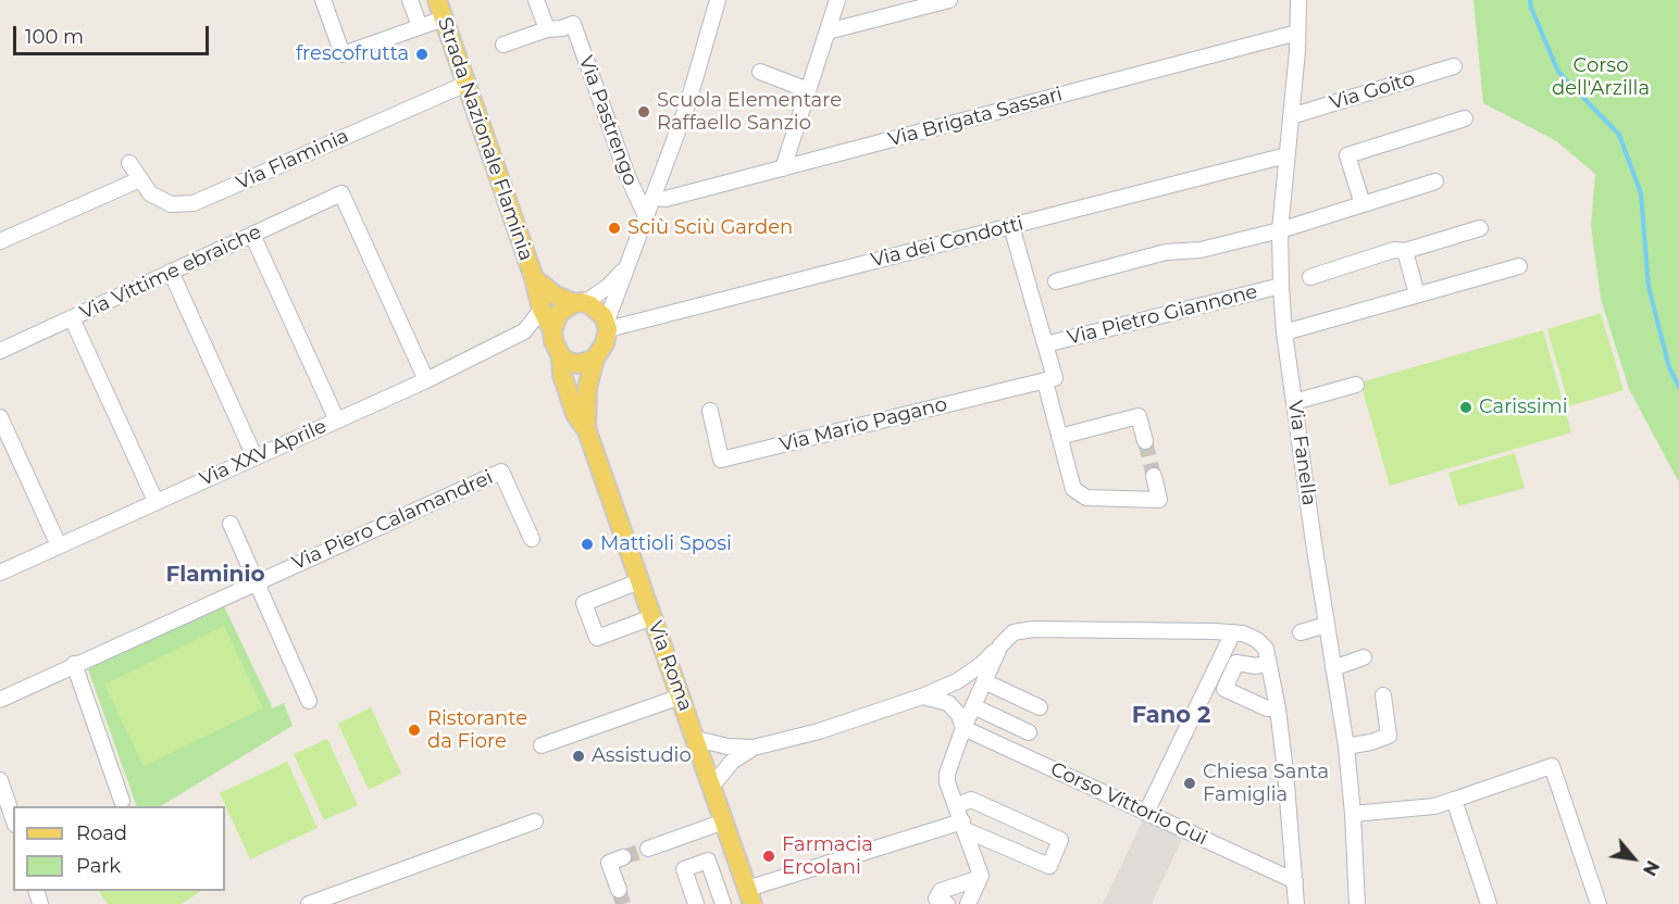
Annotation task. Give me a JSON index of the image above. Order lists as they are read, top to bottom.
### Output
{
  "streets": {
    "main road": ["Strada Nazionale Flaminia", "Via Roma"],
    "street": [
      "Via Goito",
      "Via Brigata Sassari",
      "Via Pastrengo",
      "Via Flaminia",
      "Via dei Condotti",
      "Via Vittime ebraiche",
      "Via Pietro Giannone",
      "Via Mario Pagano",
      "Via XXV Aprile",
      "Via Fanella",
      "Via Piero Calamandrei",
      "Corso Vittorio Gui"
    ]
  },
  "crossings": [
    ["Via Goito", "Via Fanella"],
    ["Via Brigata Sassari", "Via Fanella"],
    ["Strada Nazionale Flaminia", "Via Flaminia"],
    ["Strada Nazionale Flaminia", "Via dei Condotti"],
    ["Strada Nazionale Flaminia", "Via XXV Aprile"],
    ["Strada Nazionale Flaminia", "Via Roma"],
    ["Via dei Condotti", "Via XXV Aprile"],
    ["Via dei Condotti", "Via Fanella"],
    ["Via dei Condotti", "Via Roma"],
    ["Via Vittime ebraiche", "Via XXV Aprile"],
    ["Via Pietro Giannone", "Via Fanella"],
    ["Via XXV Aprile", "Via Roma"]
  ],
  "districts": ["Flaminio", "Fano 2"],
  "parks": ["Corso dell'Arzilla"],
  "places": [
    "frescofrutta",
    "Scuola Elementare Raffaello Sanzio",
    "Sciù Sciù Garden",
    "Carissimi",
    "Mattioli Sposi",
    "Ristorante da Fiore",
    "Assistudio",
    "Chiesa Santa Famiglia",
    "Farmacia Ercolani"
  ],
  "legend": ["Road", "Park"],
  "scale_bar": "100 m",
  "north": "bottom right"
}
